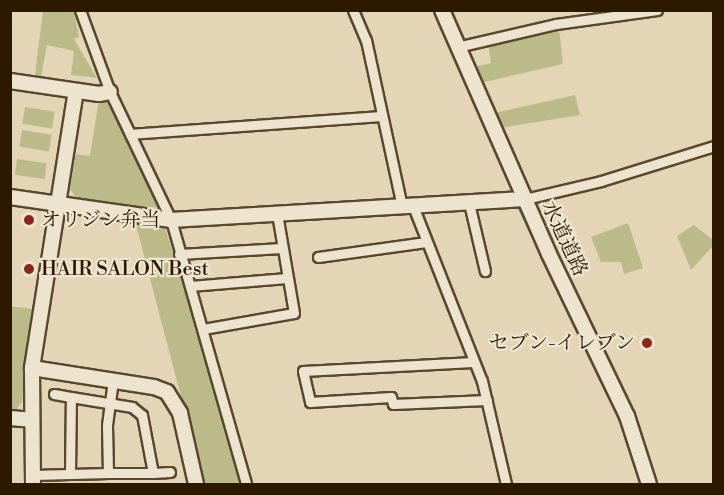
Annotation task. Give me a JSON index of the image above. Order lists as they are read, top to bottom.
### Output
{
  "streets": {
    "street": ["水道道路"]
  },
  "places": ["オリジン弁当", "HAIR SALON Best", "セブン-イレブン"]
}
